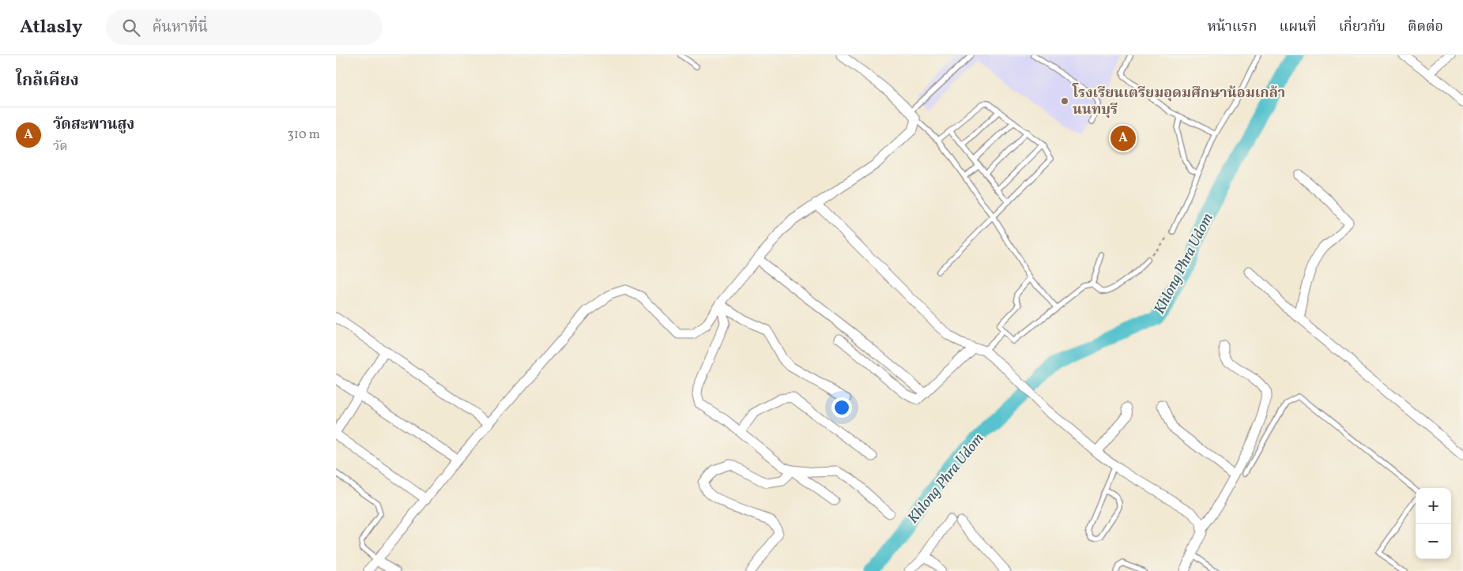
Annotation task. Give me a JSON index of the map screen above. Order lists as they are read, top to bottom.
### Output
{
  "water": ["Khlong Phra Udom"],
  "places": ["โรงเรียนเตรียมอุดมศึกษาน้อมเกล้า นนทบุรี"],
  "page": {
    "header": "Atlasly",
    "search": "ค้นหาที่นี่",
    "nav": [
      "หน้าแรก",
      "แผนที่",
      "เกี่ยวกับ",
      "ติดต่อ"
    ],
    "heading": "ใกล้เคียง",
    "list": [
      {
        "mark": "A",
        "name": "วัดสะพานสูง",
        "note": "วัด",
        "value": "310 m"
      }
    ],
    "pins": "A",
    "map_buttons": ["+", "−"]
  }
}
